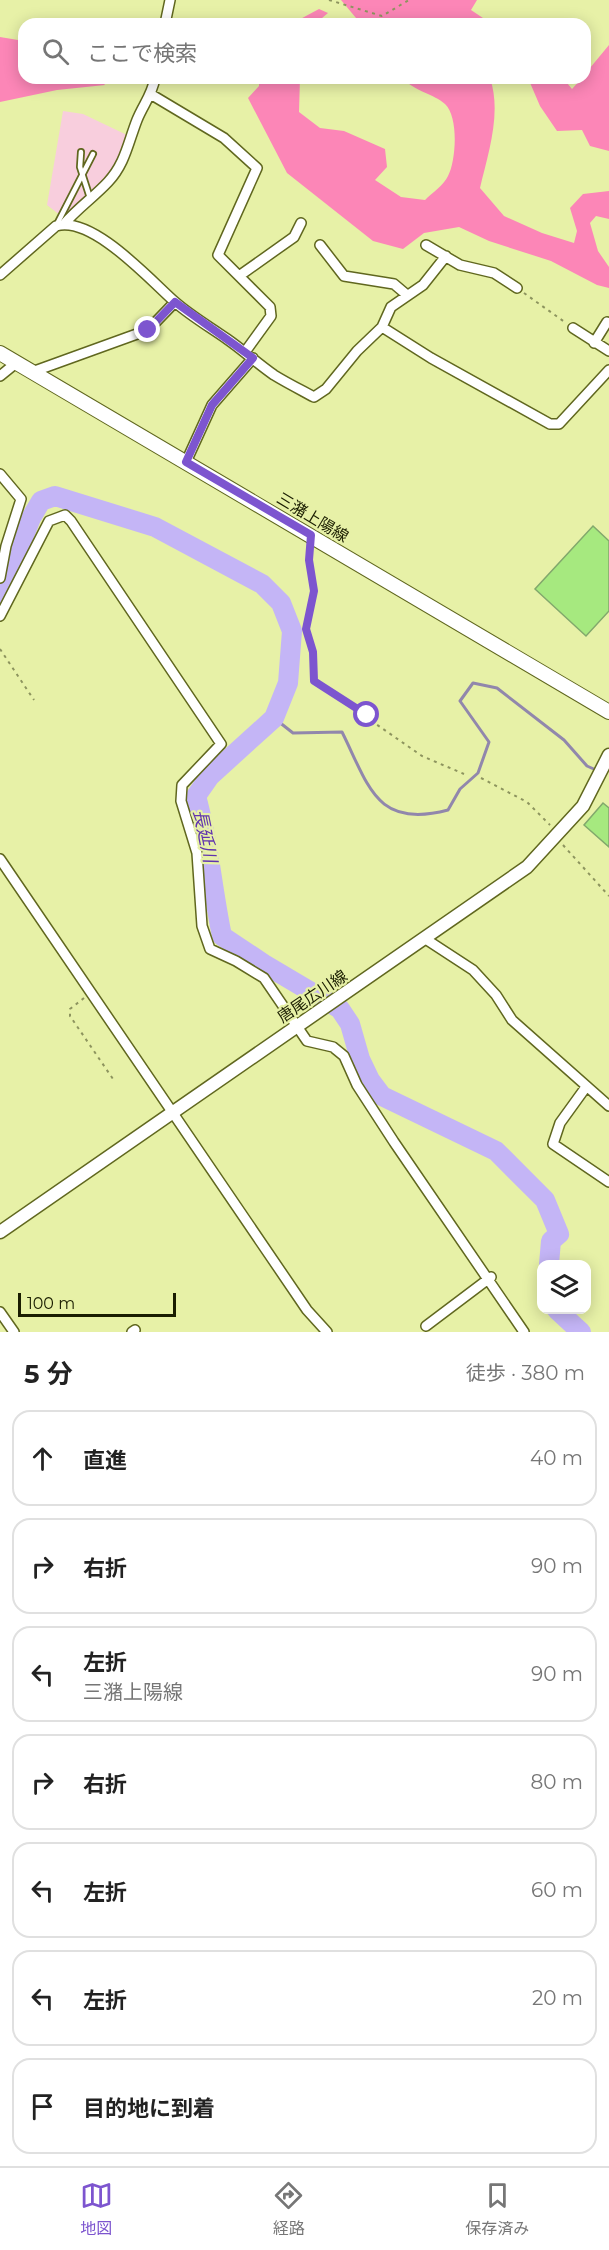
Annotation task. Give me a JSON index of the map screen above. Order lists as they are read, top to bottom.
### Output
{
  "streets": {
    "main road": ["三潴上陽線", "唐尾広川線"]
  },
  "water": ["長延川"],
  "scale_bar": "100 m",
  "page": {
    "search": "ここで検索",
    "scale": "100 m",
    "heading": ["5 分", "徒歩 · 380 m"],
    "list": [
      ["直進", "40 m"],
      ["右折", "90 m"],
      ["左折", "三潴上陽線", "90 m"],
      ["右折", "80 m"],
      ["左折", "60 m"],
      ["左折", "20 m"],
      "目的地に到着"
    ],
    "nav": ["地図", "経路", "保存済み"]
  }
}
